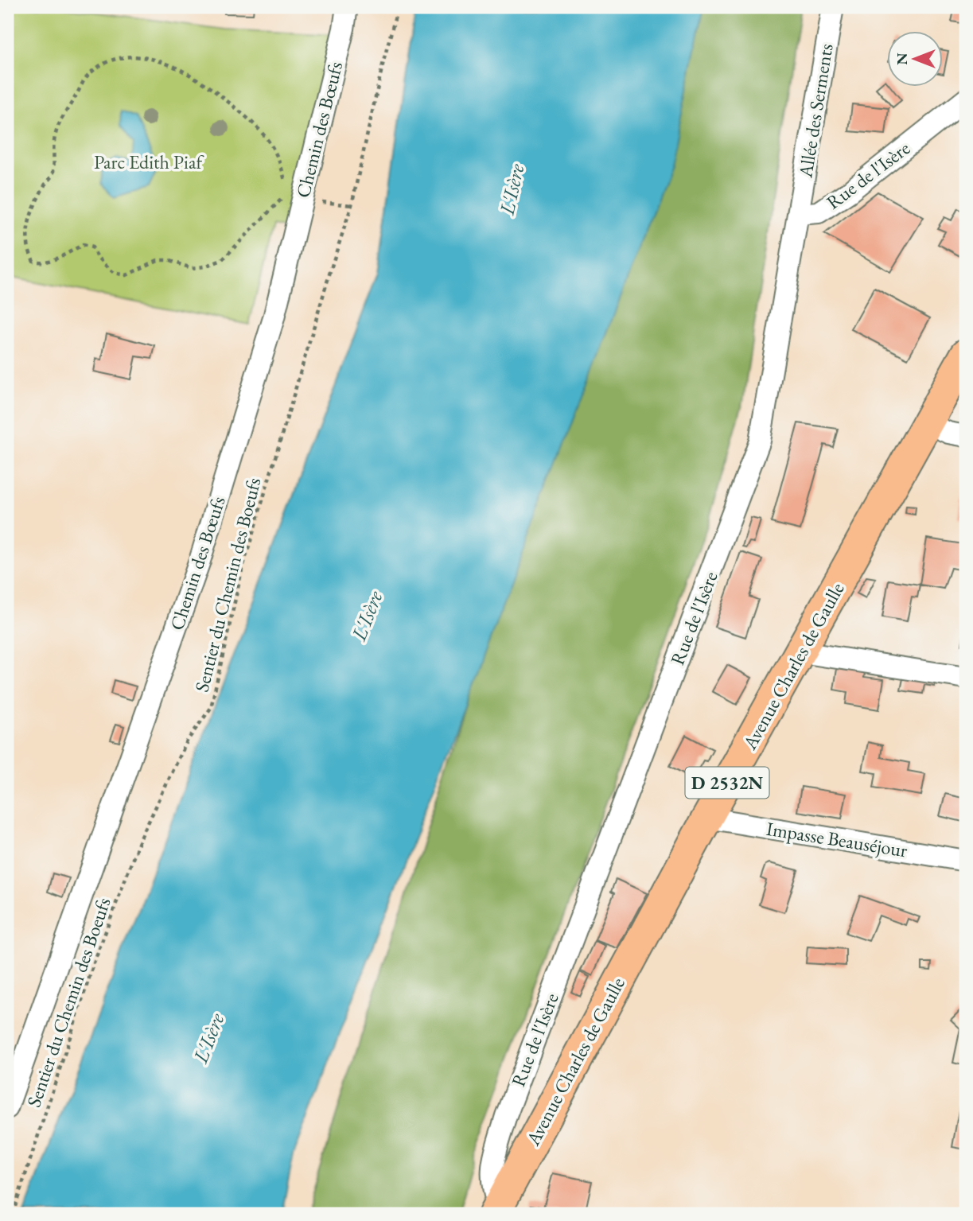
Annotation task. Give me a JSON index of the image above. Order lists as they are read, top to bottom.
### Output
{
  "streets": {
    "main road": ["Avenue Charles de Gaulle", "D 2532N"],
    "street": [
      "Allée des Serments",
      "Chemin des Bœufs",
      "Rue de l'Isère",
      "Impasse Beauséjour"
    ],
    "path": ["Sentier du Chemin des Boeufs"]
  },
  "crossings": [
    ["Allée des Serments", "Rue de l'Isère"],
    ["Rue de l'Isère", "Avenue Charles de Gaulle"],
    ["Avenue Charles de Gaulle", "Impasse Beauséjour"]
  ],
  "water": ["L'Isère"],
  "parks": ["Parc Edith Piaf"],
  "north": "left"
}
